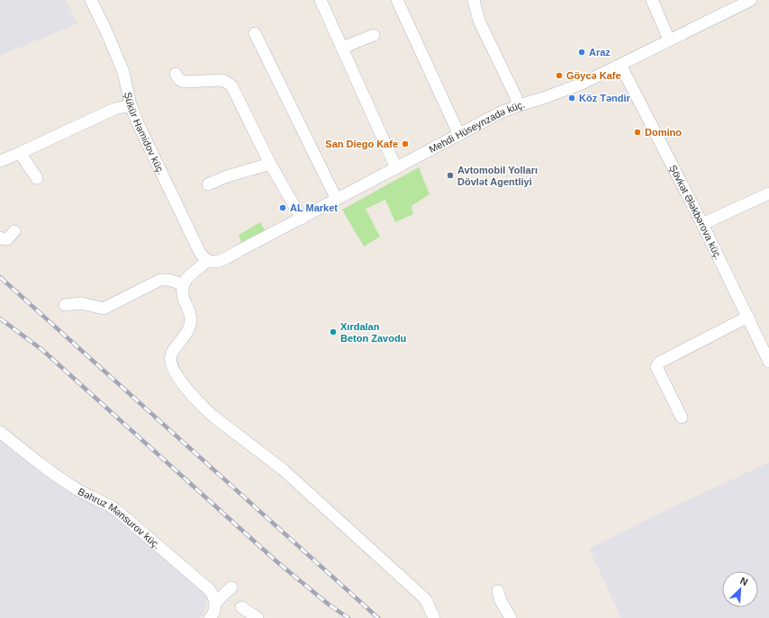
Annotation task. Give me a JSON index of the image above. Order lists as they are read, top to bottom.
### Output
{
  "streets": {
    "street": [
      "Mehdi Hüseynzadə küç.",
      "Şükür Həmidov küç.",
      "Şövkət Ələkbərova küç.",
      "Bəhruz Mənsurov küç."
    ]
  },
  "crossings": [
    ["Mehdi Hüseynzadə küç.", "Şükür Həmidov küç."],
    ["Mehdi Hüseynzadə küç.", "Şövkət Ələkbərova küç."]
  ],
  "places": [
    "Araz",
    "Göycə Kafe",
    "Köz Təndir",
    "Domino",
    "San Diego Kafe",
    "Avtomobil Yolları Dövlət Agentliyi",
    "AL Market",
    "Xırdalan Beton Zavodu"
  ],
  "north": "top right"
}
